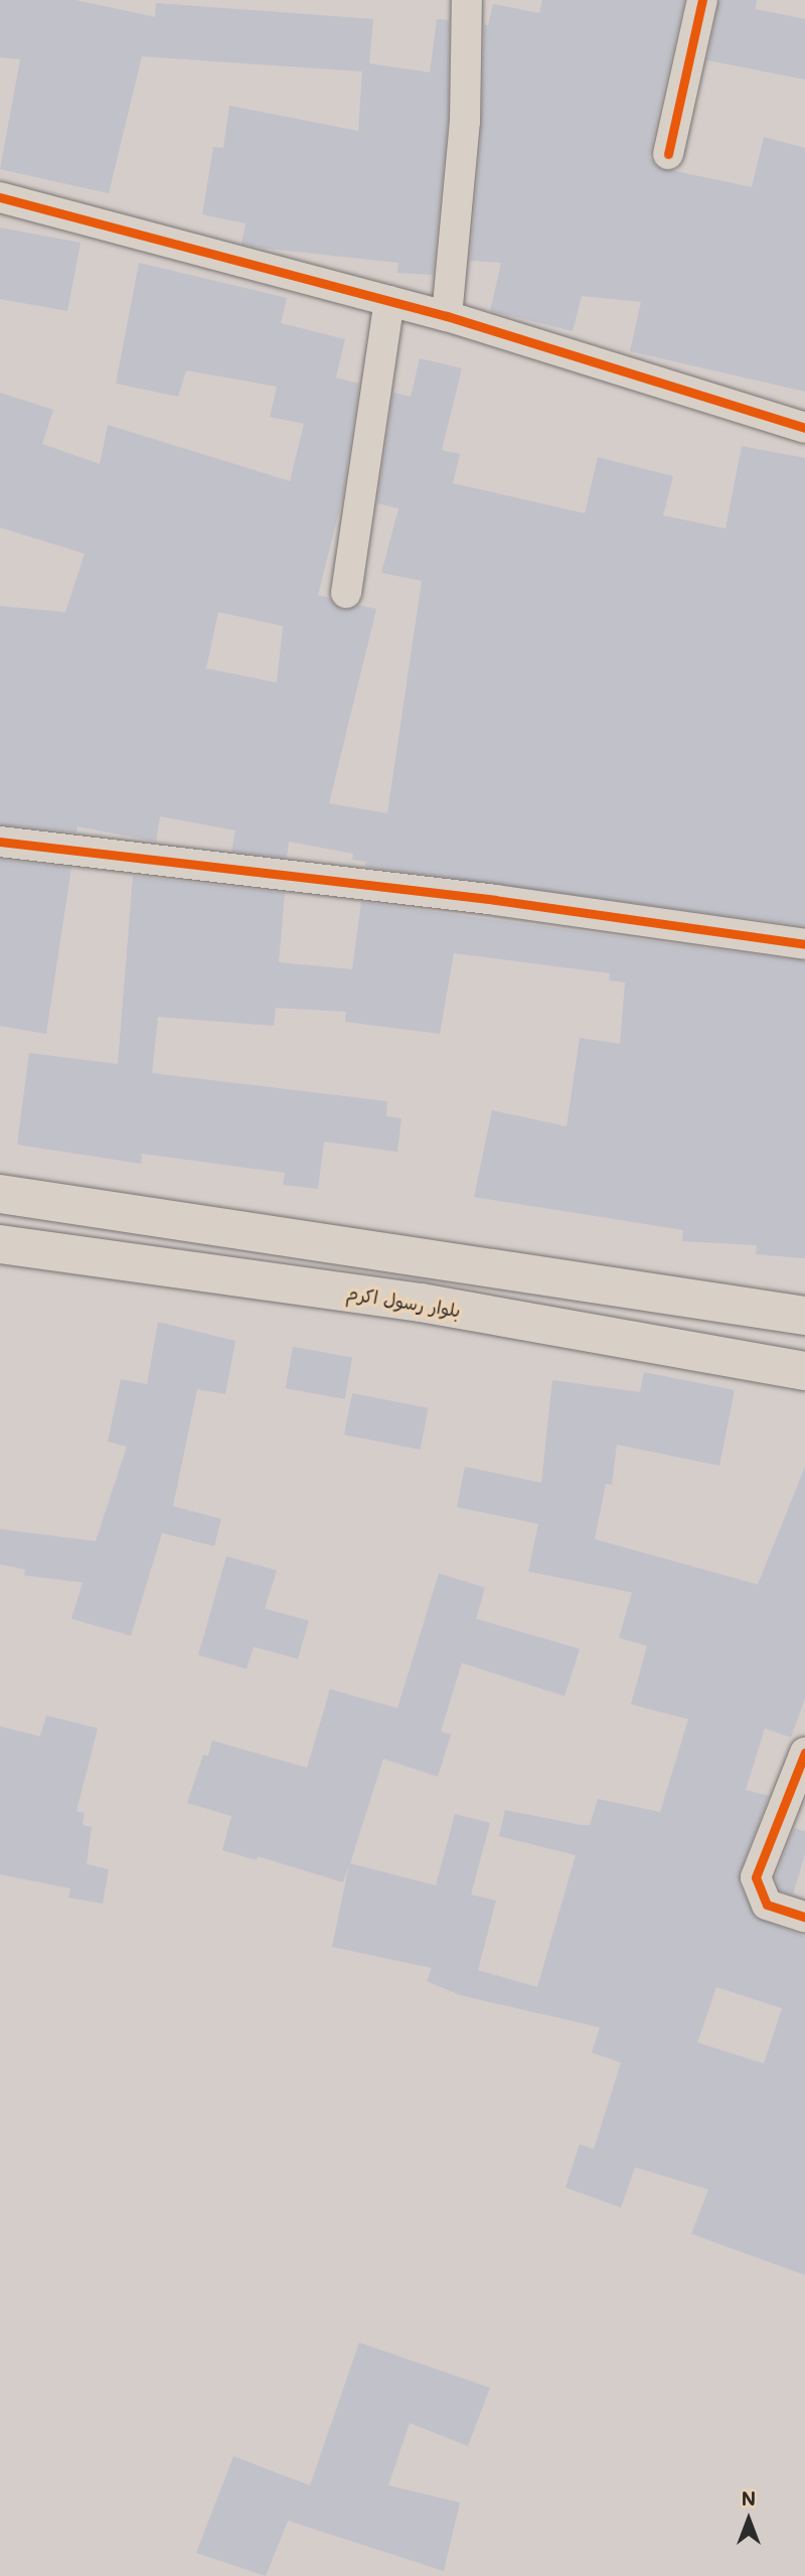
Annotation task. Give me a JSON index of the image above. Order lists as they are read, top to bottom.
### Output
{
  "streets": {
    "main road": ["بلوار رسول اکرم"]
  },
  "north": "top"
}
